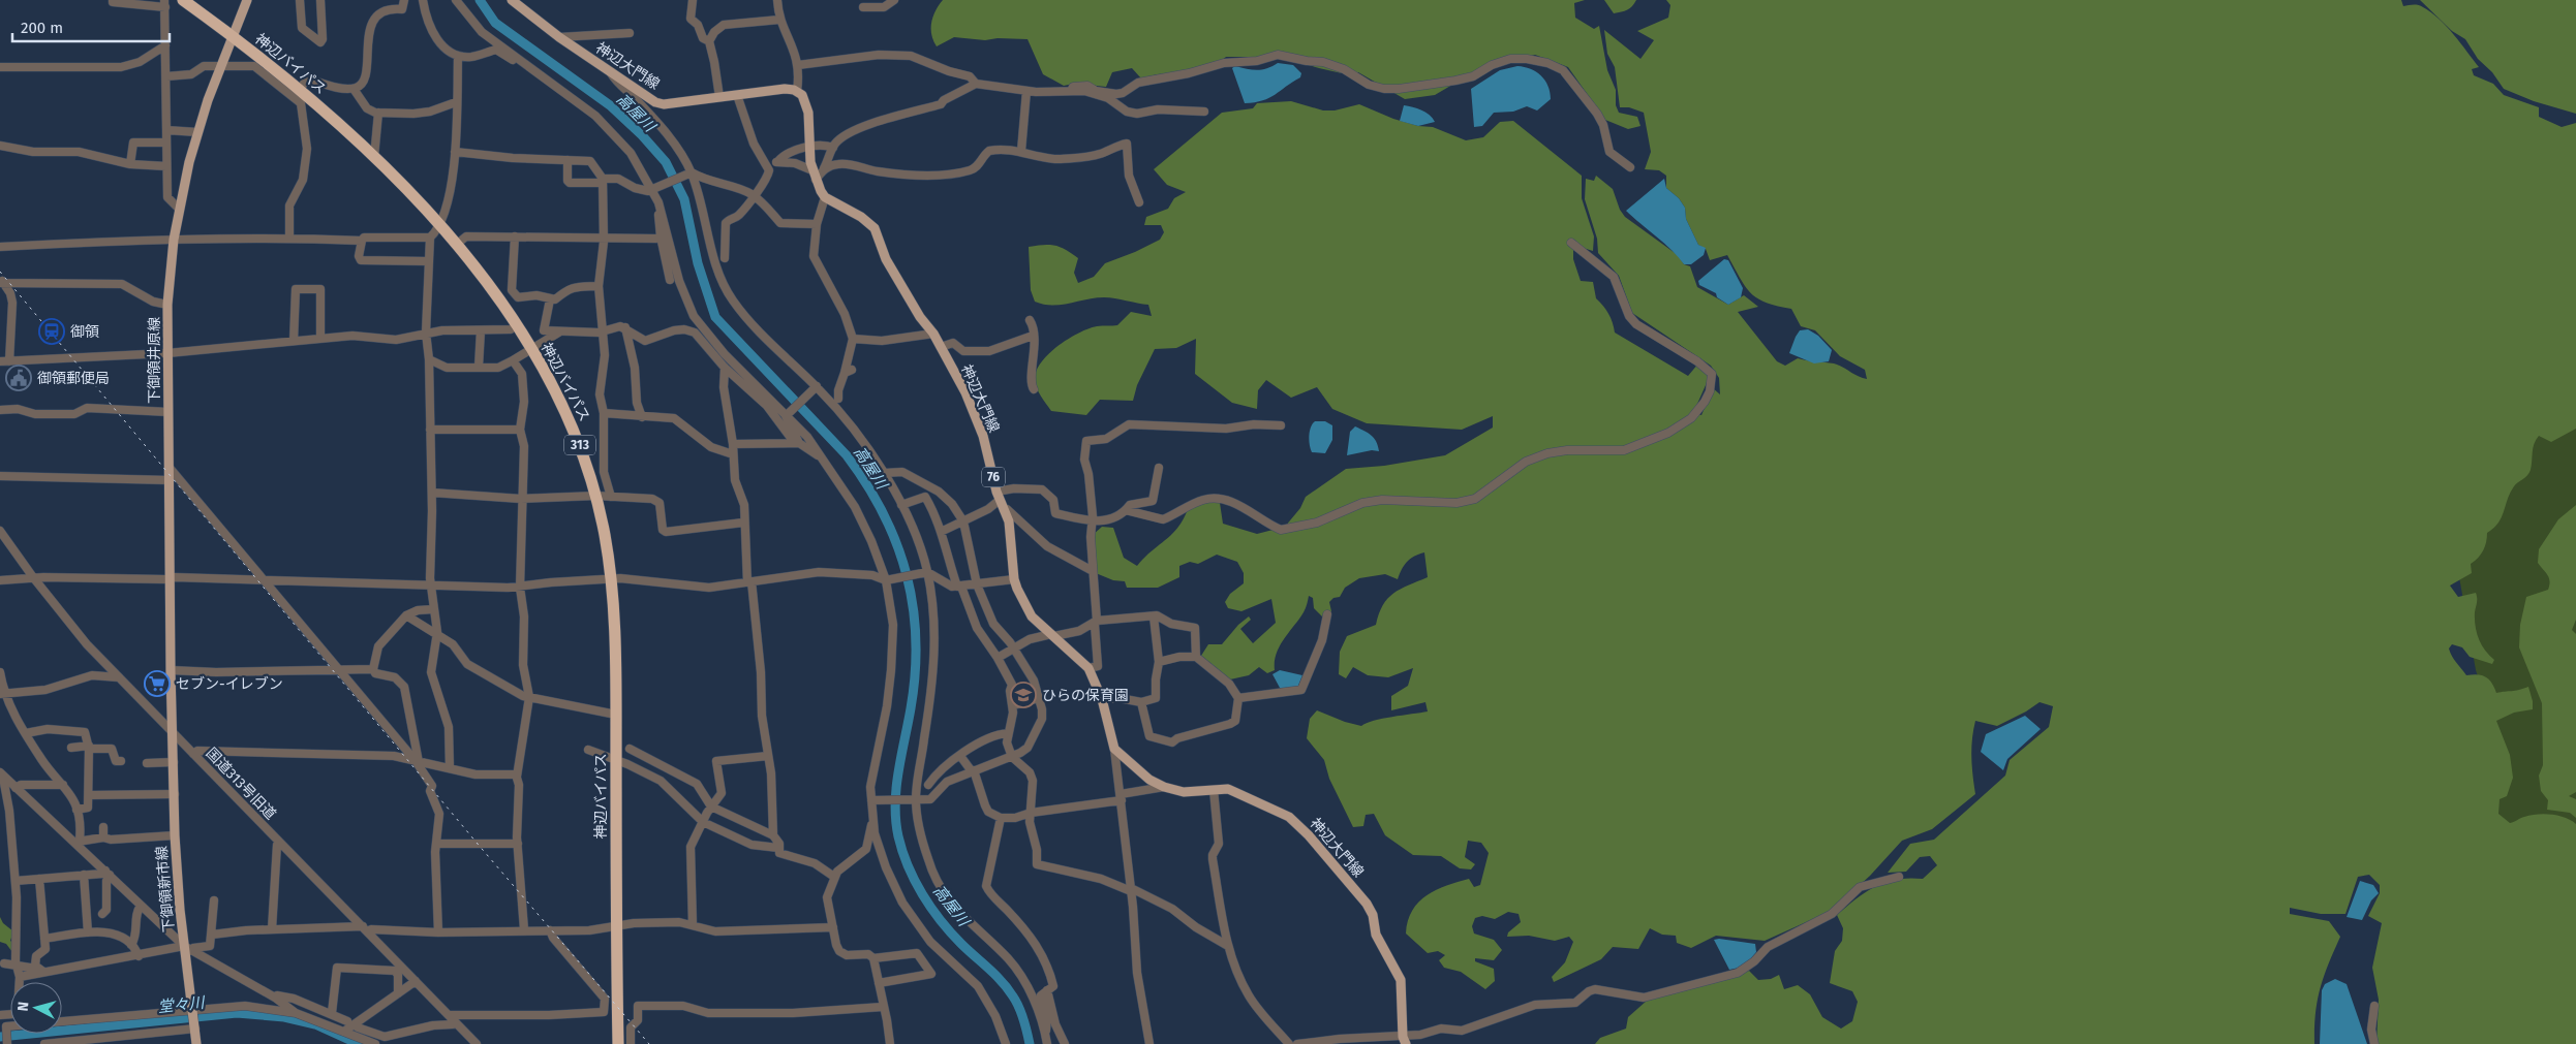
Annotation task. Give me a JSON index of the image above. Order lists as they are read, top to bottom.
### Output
{
  "streets": {
    "highway": ["神辺バイパス", "313"],
    "main road": [
      "神辺大門線",
      "下御領井原線",
      "76",
      "下御領新市線"
    ],
    "street": ["国道313号旧道"]
  },
  "crossings": [
    ["神辺バイパス", "下御領井原線"],
    ["下御領井原線", "国道313号旧道"],
    ["下御領井原線", "下御領新市線"],
    ["国道313号旧道", "下御領新市線"]
  ],
  "water": ["高屋川", "堂々川"],
  "places": {
    "station": ["御領"],
    "public building": ["御領郵便局"],
    "supermarket": ["セブン-イレブン"],
    "school or university": ["ひらの保育園"]
  },
  "scale_bar": "200 m",
  "north": "left"
}
